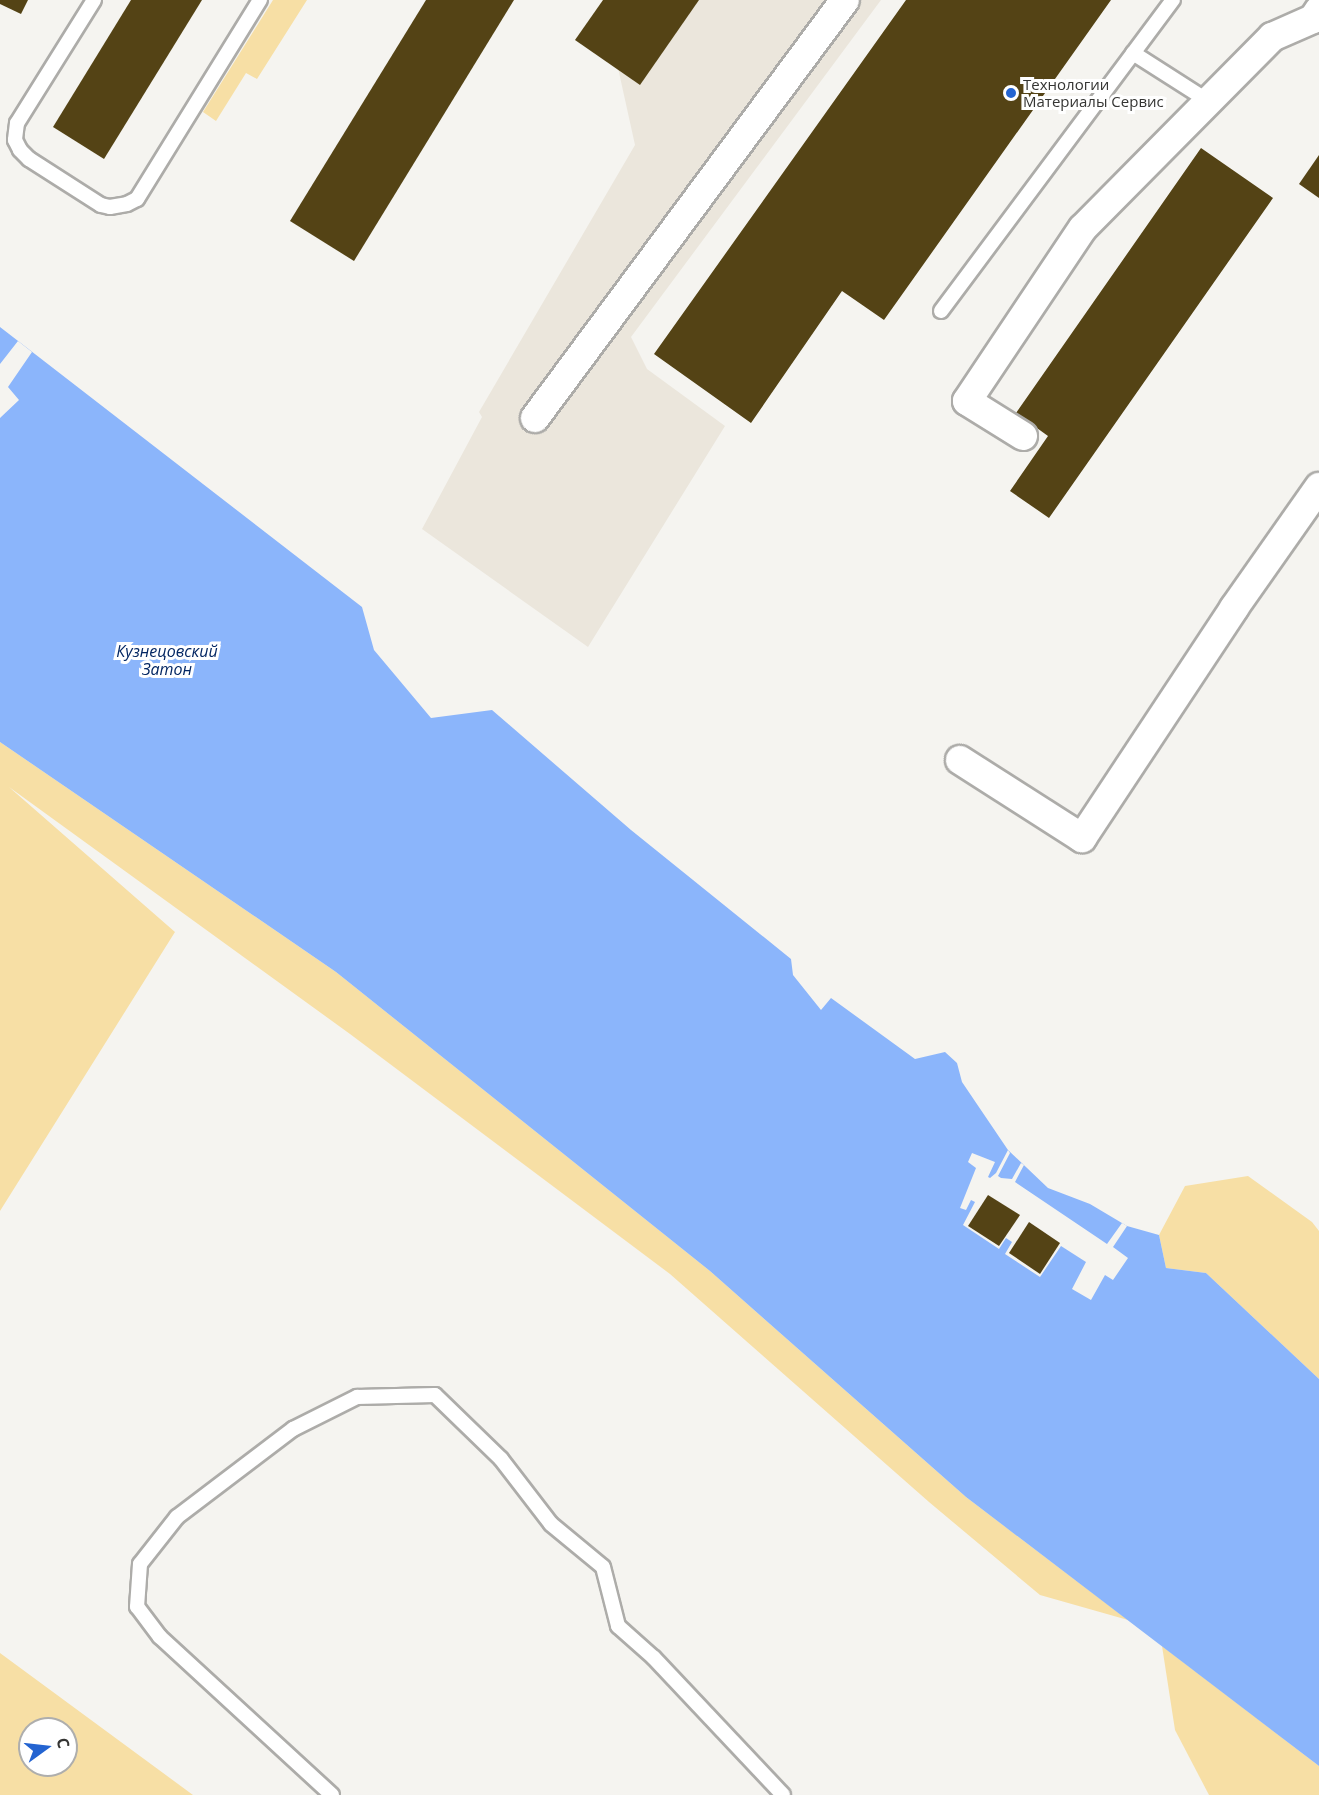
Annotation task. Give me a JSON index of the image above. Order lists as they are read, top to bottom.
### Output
{
  "water": ["Кузнецовский Затон"],
  "places": ["Технологии Материалы Сервис"],
  "north": "right"
}
